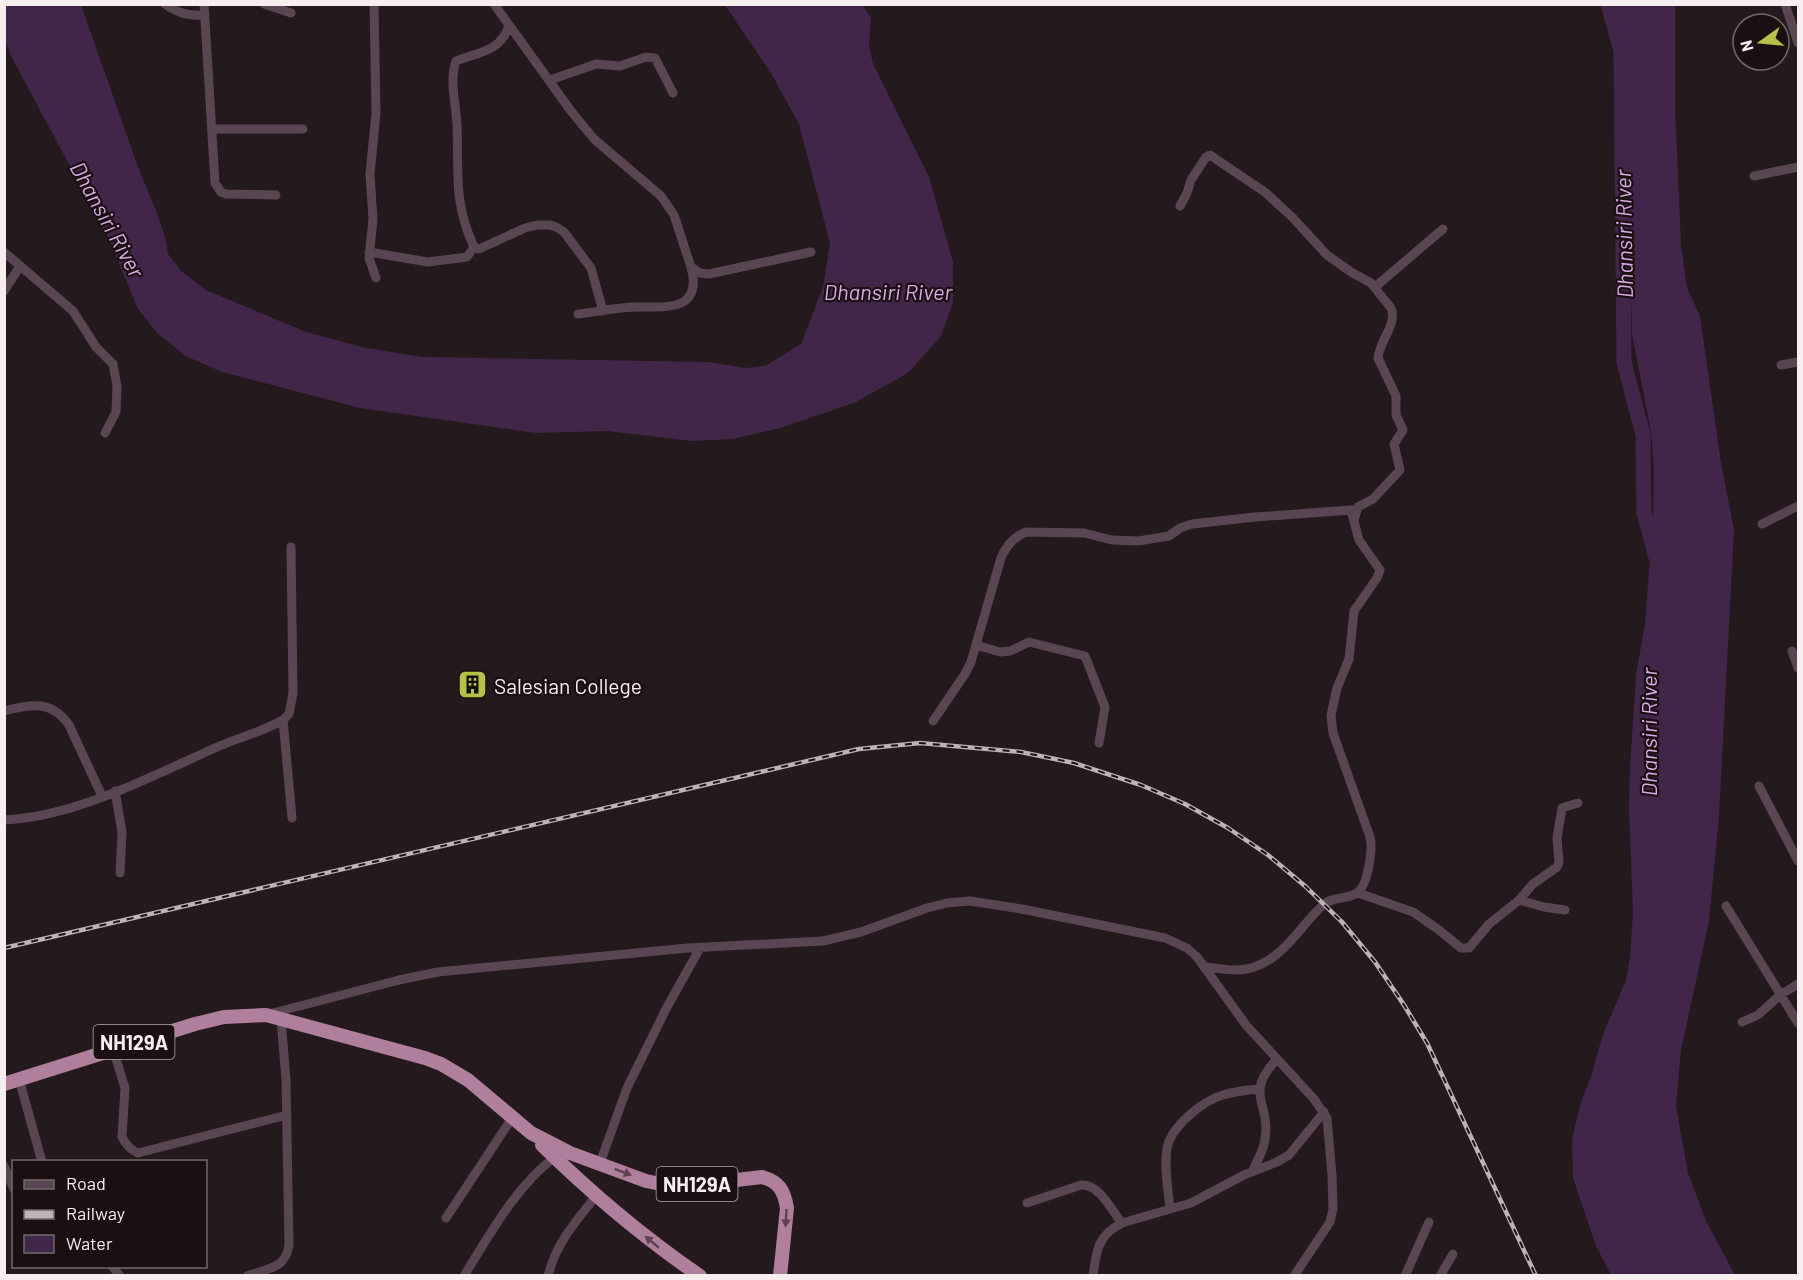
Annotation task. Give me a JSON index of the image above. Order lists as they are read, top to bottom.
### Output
{
  "streets": {
    "highway": ["NH129A"]
  },
  "water": ["Dhansiri River"],
  "places": {
    "building": ["Salesian College"]
  },
  "legend": ["Road", "Railway", "Water"],
  "north": "left"
}
